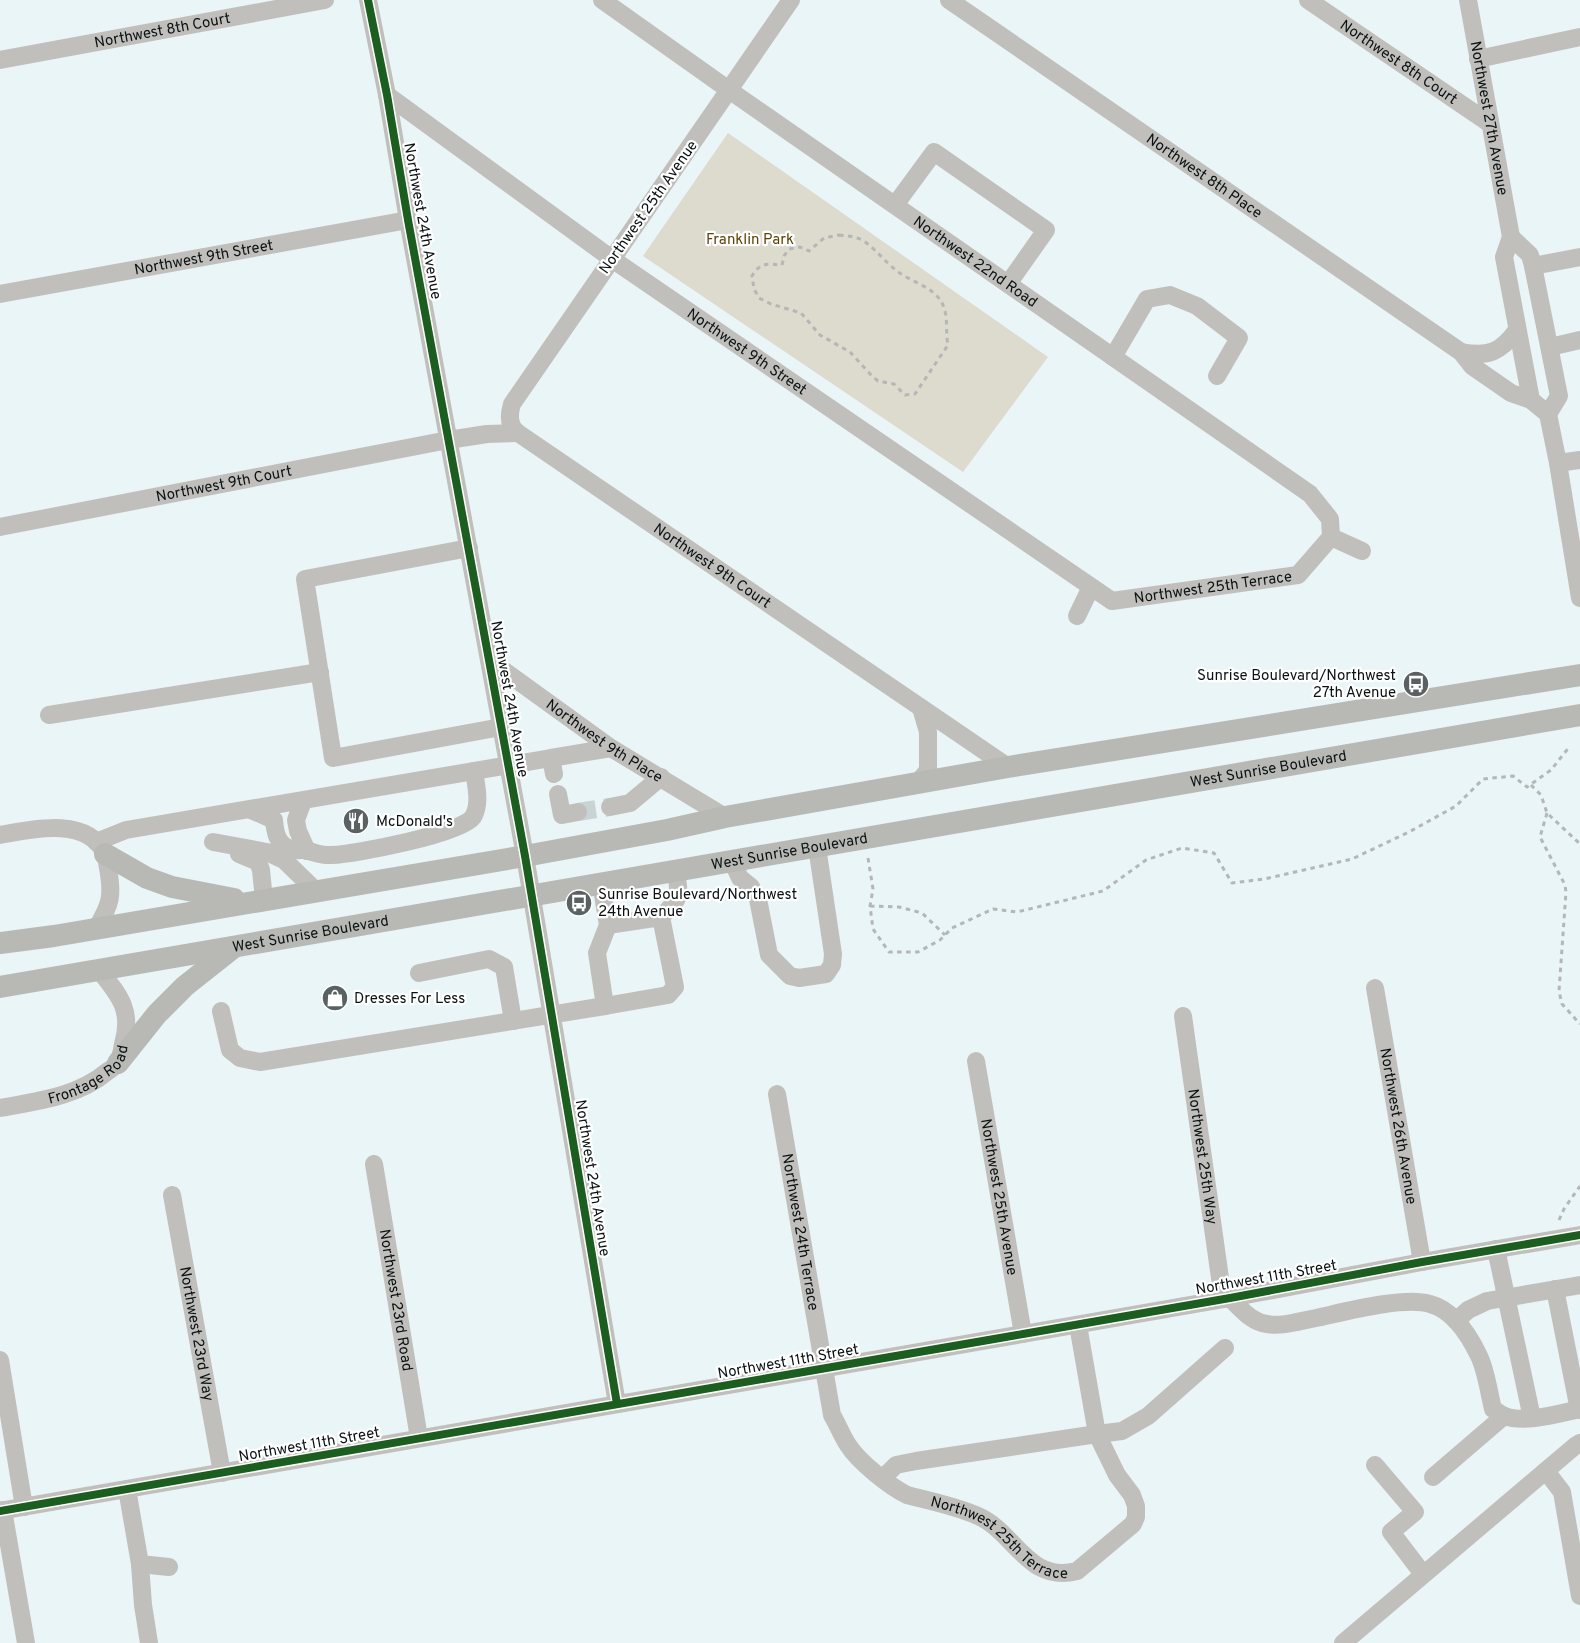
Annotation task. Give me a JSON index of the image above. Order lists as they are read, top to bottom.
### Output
{
  "streets": {
    "main road": ["West Sunrise Boulevard"],
    "street": [
      "Northwest 8th Court",
      "Northwest 27th Avenue",
      "Northwest 8th Place",
      "Northwest 25th Avenue",
      "Northwest 24th Avenue",
      "Northwest 9th Street",
      "Northwest 22nd Road",
      "Northwest 9th Court",
      "Northwest 25th Terrace",
      "Northwest 9th Place",
      "Frontage Road",
      "Northwest 26th Avenue",
      "Northwest 25th Way",
      "Northwest 24th Terrace",
      "Northwest 11th Street",
      "Northwest 23rd Road",
      "Northwest 23rd Way"
    ]
  },
  "crossings": [
    ["Northwest 8th Court", "Northwest 27th Avenue"],
    ["Northwest 27th Avenue", "Northwest 8th Place"],
    ["Northwest 25th Avenue", "Northwest 9th Street"],
    ["Northwest 25th Avenue", "Northwest 22nd Road"],
    ["Northwest 25th Avenue", "Northwest 9th Court"],
    ["Northwest 25th Avenue", "Northwest 11th Street"],
    ["Northwest 24th Avenue", "Northwest 9th Street"],
    ["Northwest 24th Avenue", "Northwest 9th Court"],
    ["Northwest 24th Avenue", "Northwest 9th Place"],
    ["Northwest 24th Avenue", "West Sunrise Boulevard"],
    ["Northwest 24th Avenue", "Northwest 11th Street"],
    ["Northwest 9th Street", "Northwest 25th Terrace"],
    ["Northwest 22nd Road", "Northwest 25th Terrace"],
    ["Northwest 25th Terrace", "Northwest 24th Terrace"],
    ["Northwest 25th Terrace", "Northwest 11th Street"],
    ["West Sunrise Boulevard", "Frontage Road"],
    ["Northwest 26th Avenue", "Northwest 11th Street"],
    ["Northwest 25th Way", "Northwest 11th Street"],
    ["Northwest 24th Terrace", "Northwest 11th Street"],
    ["Northwest 11th Street", "Northwest 23rd Road"],
    ["Northwest 11th Street", "Northwest 23rd Way"]
  ],
  "parks": ["Franklin Park"],
  "places": {
    "bus stop": ["Sunrise Boulevard/Northwest 27th Avenue", "Sunrise Boulevard/Northwest 24th Avenue"],
    "restaurant": ["McDonald's"],
    "shop": ["Dresses For Less"]
  }
}
